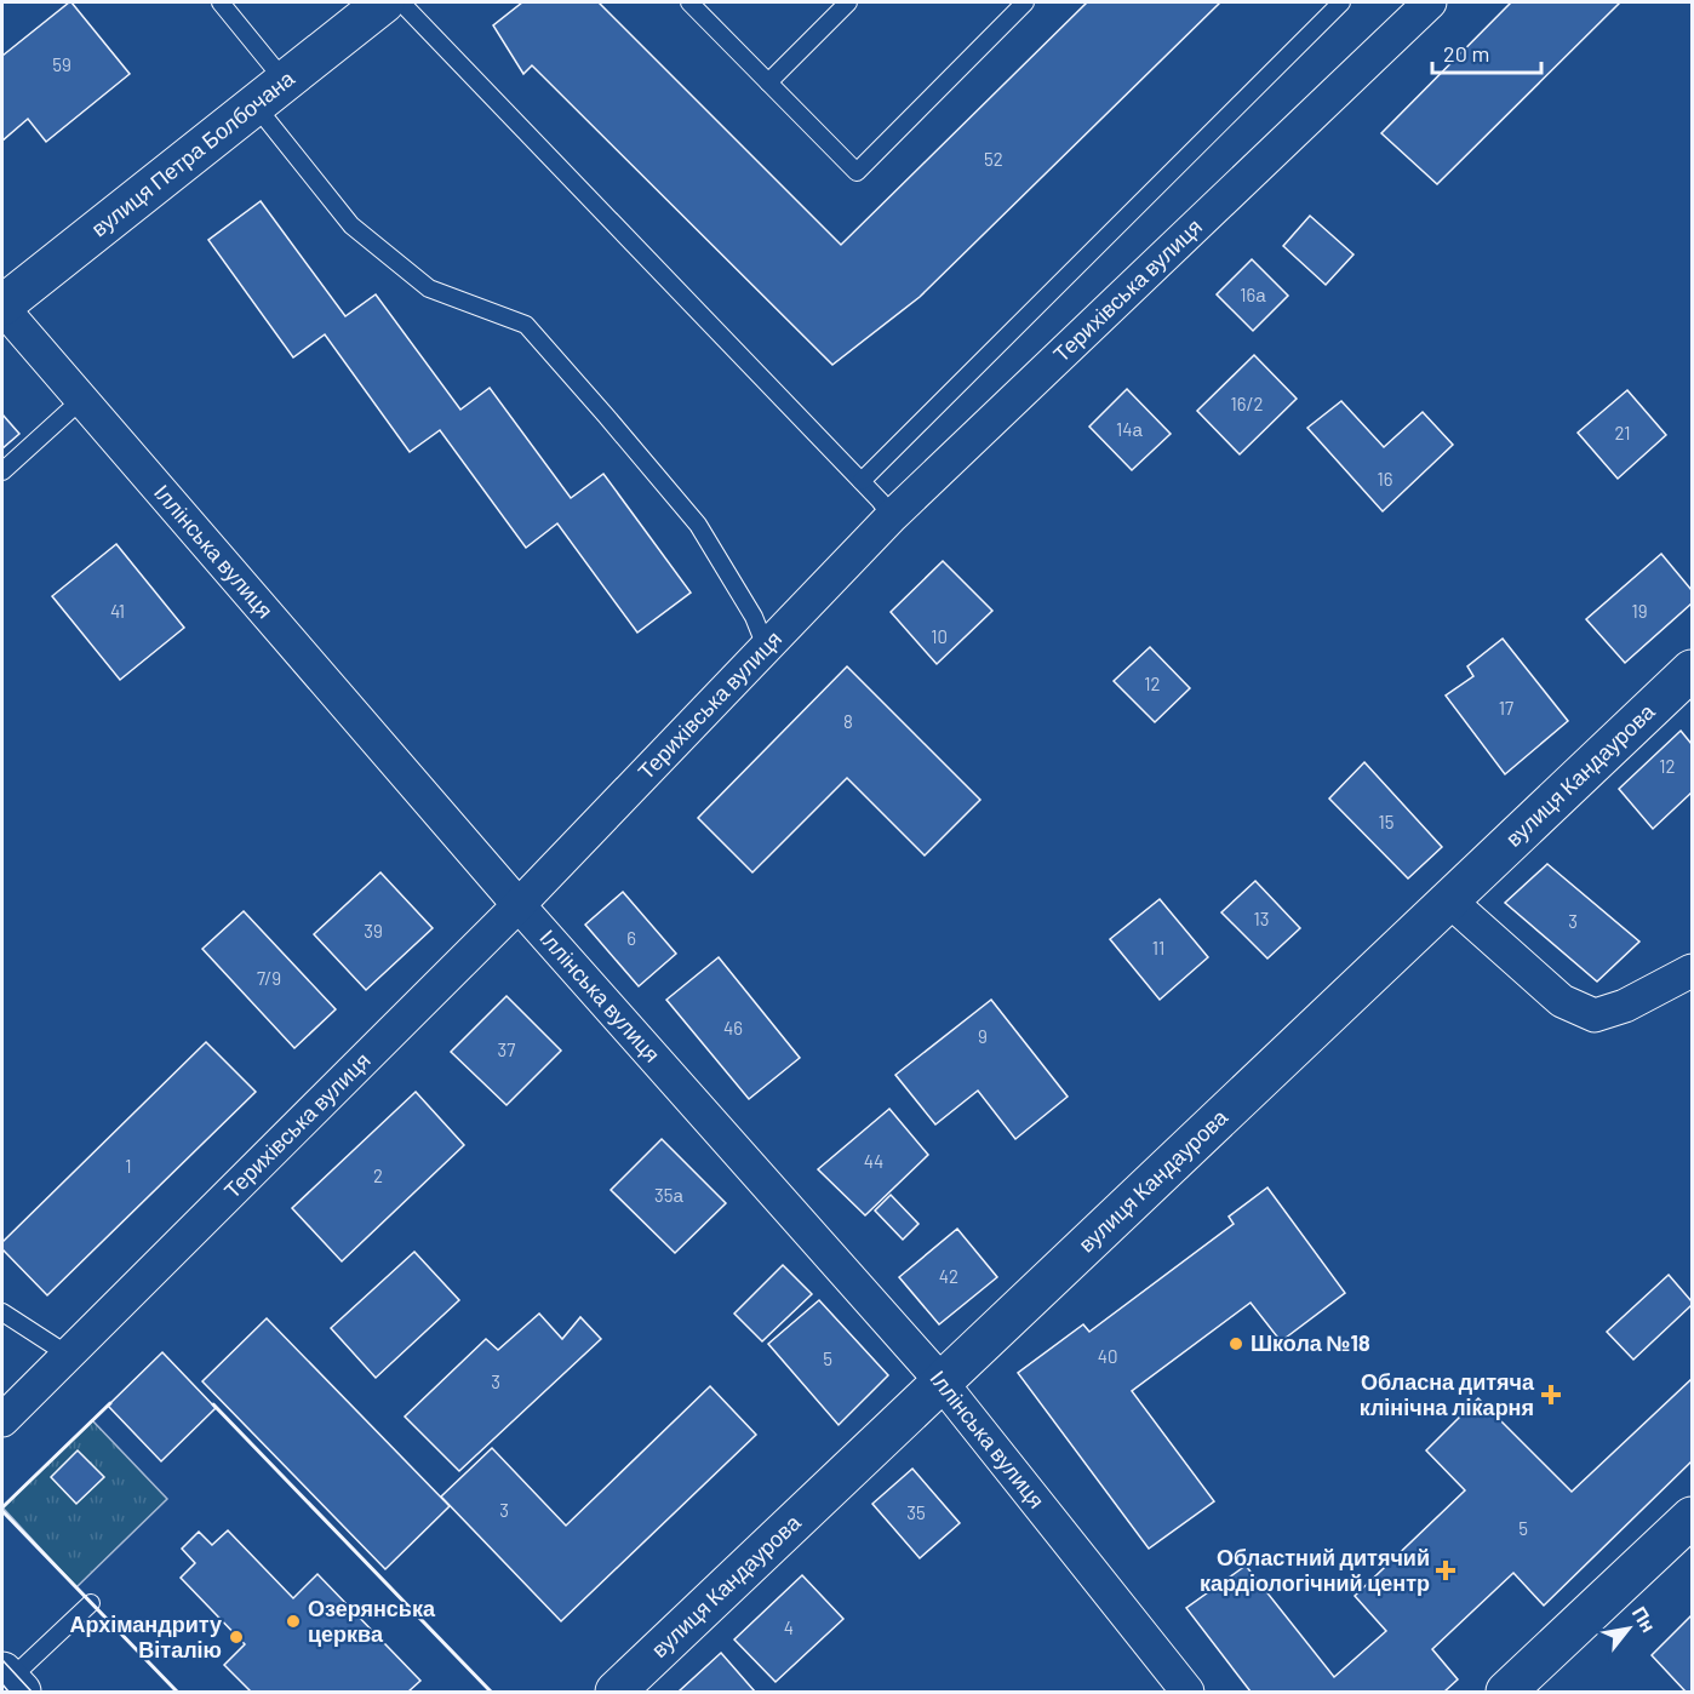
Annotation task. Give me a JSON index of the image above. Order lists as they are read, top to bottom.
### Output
{
  "streets": {
    "street": [
      "вулиця Петра Болбочана",
      "Терихівська вулиця",
      "Іллінська вулиця",
      "вулиця Кандаурова"
    ]
  },
  "crossings": [
    ["вулиця Петра Болбочана", "Іллінська вулиця"],
    ["Терихівська вулиця", "Іллінська вулиця"],
    ["Іллінська вулиця", "вулиця Кандаурова"]
  ],
  "places": {
    "other": ["Школа №18", "Озерянська церква", "Архімандриту Віталію"],
    "health": ["Обласна дитяча клінічна лікарня", "Областний дитячий кардіологічний центр"]
  },
  "house_numbers": [
    "59",
    "52",
    "16а",
    "16/2",
    "14а",
    "21",
    "16",
    "41",
    "19",
    "10",
    "12",
    "17",
    "8",
    "12",
    "15",
    "13",
    "3",
    "39",
    "6",
    "11",
    "7/9",
    "46",
    "9",
    "37",
    "44",
    "1",
    "2",
    "35а",
    "42",
    "40",
    "5",
    "3",
    "3",
    "35",
    "5",
    "4"
  ],
  "scale_bar": "20 m",
  "north": "top right"
}
